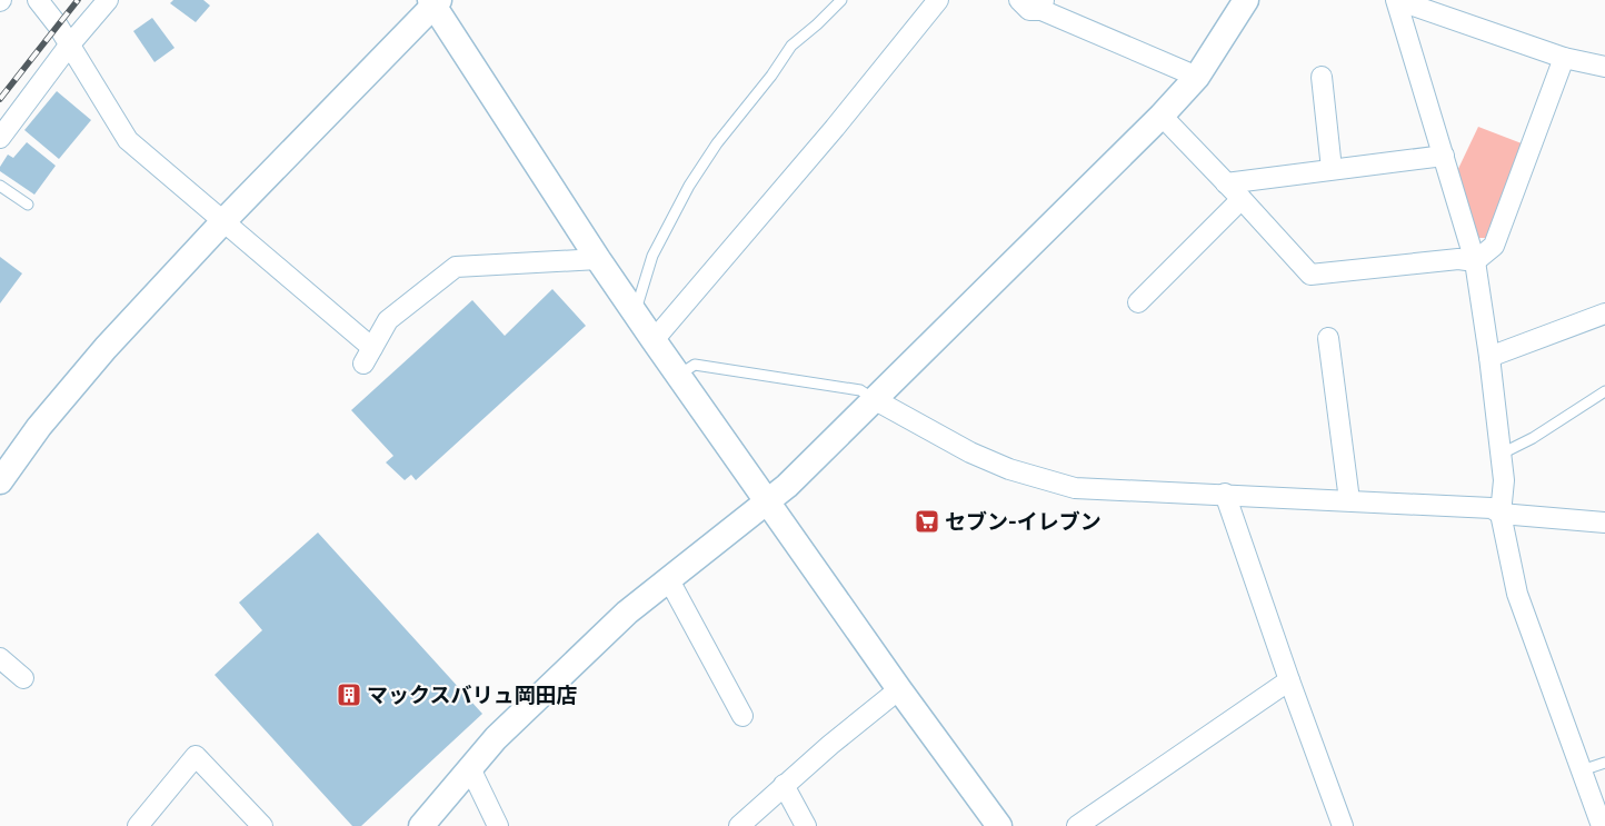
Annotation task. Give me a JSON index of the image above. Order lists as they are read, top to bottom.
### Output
{
  "places": {
    "supermarket": ["セブン-イレブン"],
    "building": ["マックスバリュ岡田店"]
  }
}
